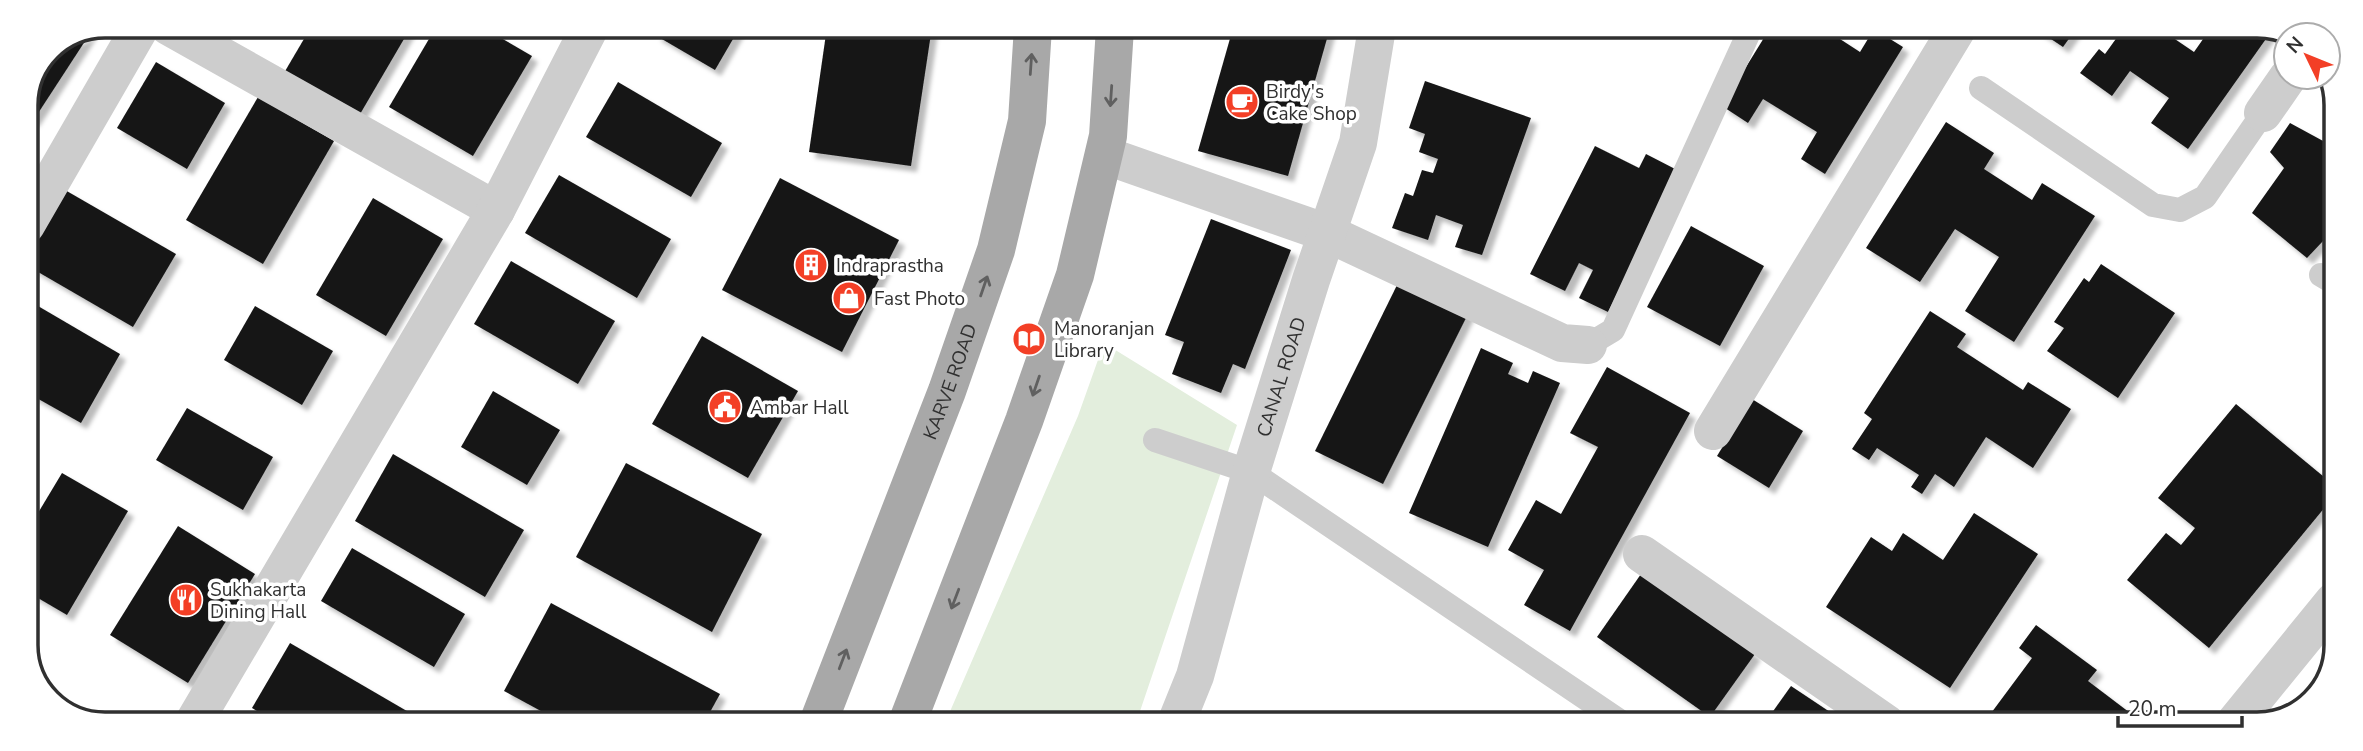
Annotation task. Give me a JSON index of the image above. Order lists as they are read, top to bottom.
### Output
{
  "streets": {
    "main road": ["KARVE ROAD"],
    "street": ["CANAL ROAD"]
  },
  "places": {
    "cafe": ["Birdy's Cake Shop"],
    "building": ["Indraprastha"],
    "shop": ["Fast Photo"],
    "library": ["Manoranjan Library"],
    "public building": ["Ambar Hall"],
    "restaurant": ["Sukhakarta Dining Hall"]
  },
  "scale_bar": "20 m",
  "north": "top left"
}
